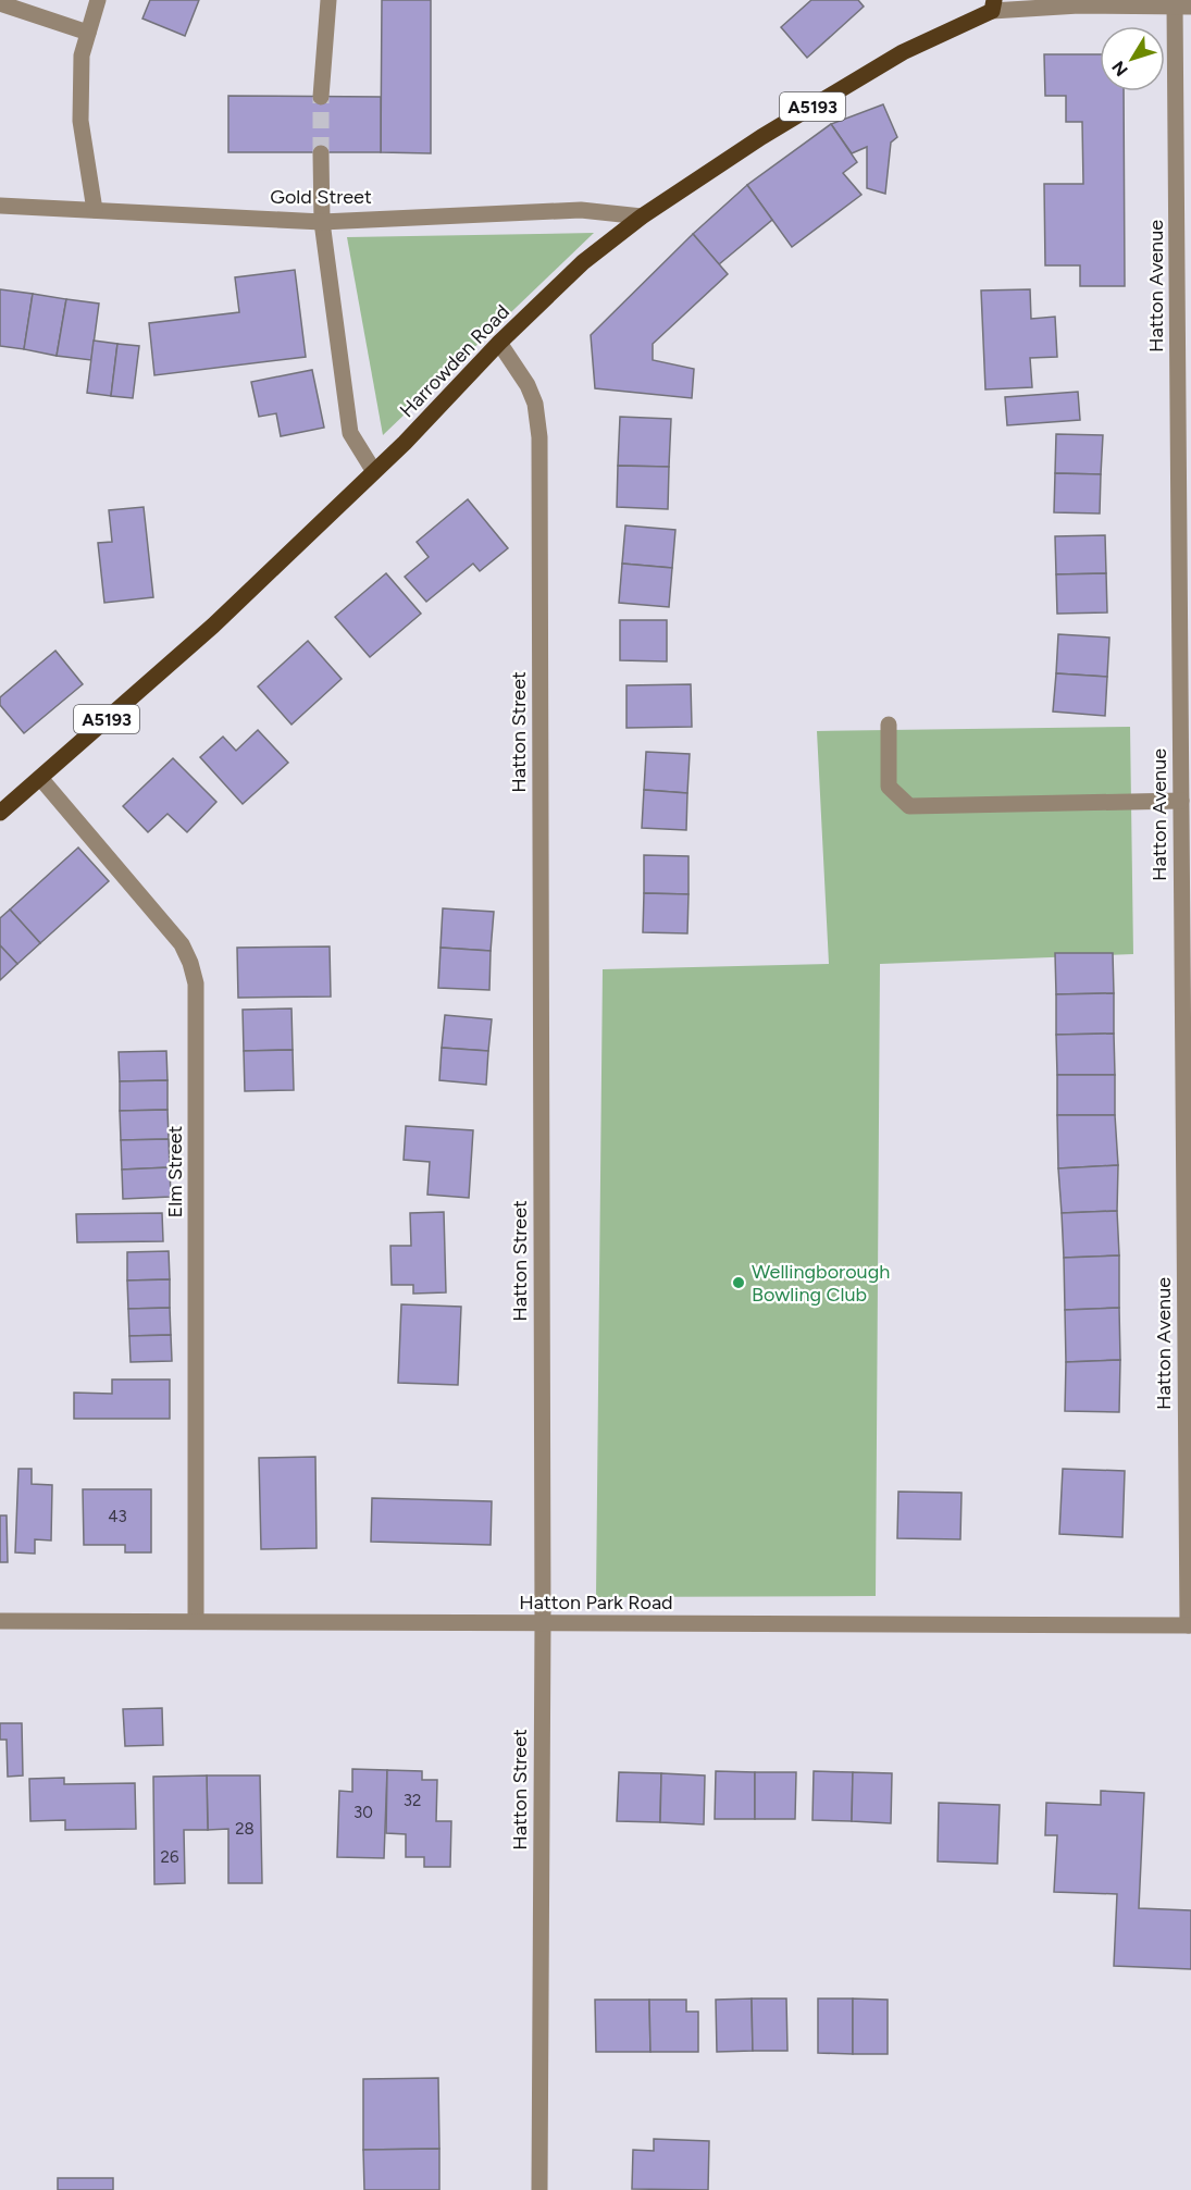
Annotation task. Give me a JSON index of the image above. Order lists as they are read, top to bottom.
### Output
{
  "streets": {
    "main road": ["A5193", "Harrowden Road"],
    "street": [
      "Gold Street",
      "Hatton Avenue",
      "Hatton Street",
      "Elm Street",
      "Hatton Park Road"
    ]
  },
  "crossings": [
    ["Gold Street", "Harrowden Road"],
    ["Hatton Avenue", "Hatton Park Road"],
    ["Harrowden Road", "Hatton Street"],
    ["Harrowden Road", "Elm Street"],
    ["Hatton Street", "Hatton Park Road"],
    ["Elm Street", "Hatton Park Road"]
  ],
  "places": ["Wellingborough Bowling Club"],
  "house_numbers": [
    "43",
    "32",
    "30",
    "28",
    "26"
  ],
  "north": "bottom left"
}
